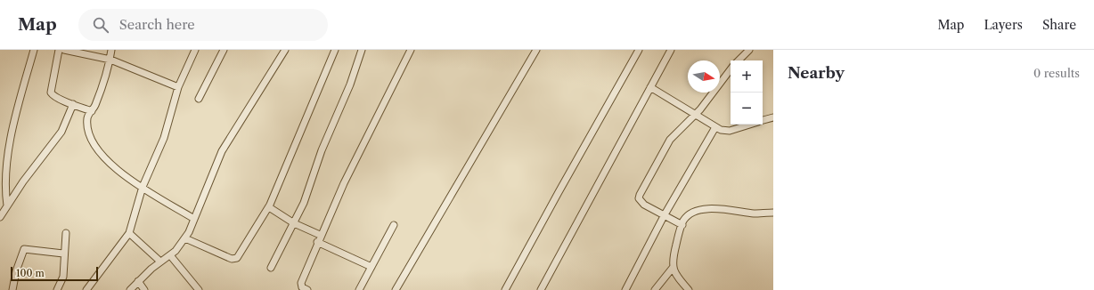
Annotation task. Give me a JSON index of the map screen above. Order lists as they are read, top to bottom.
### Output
{
  "scale_bar": "100 m",
  "north": "right",
  "page": {
    "header": "Map",
    "search": "Search here",
    "nav": ["Map", "Layers", "Share"],
    "heading": ["Nearby", "0 results"],
    "map_buttons": ["+", "−"],
    "scale": "100 m"
  }
}
